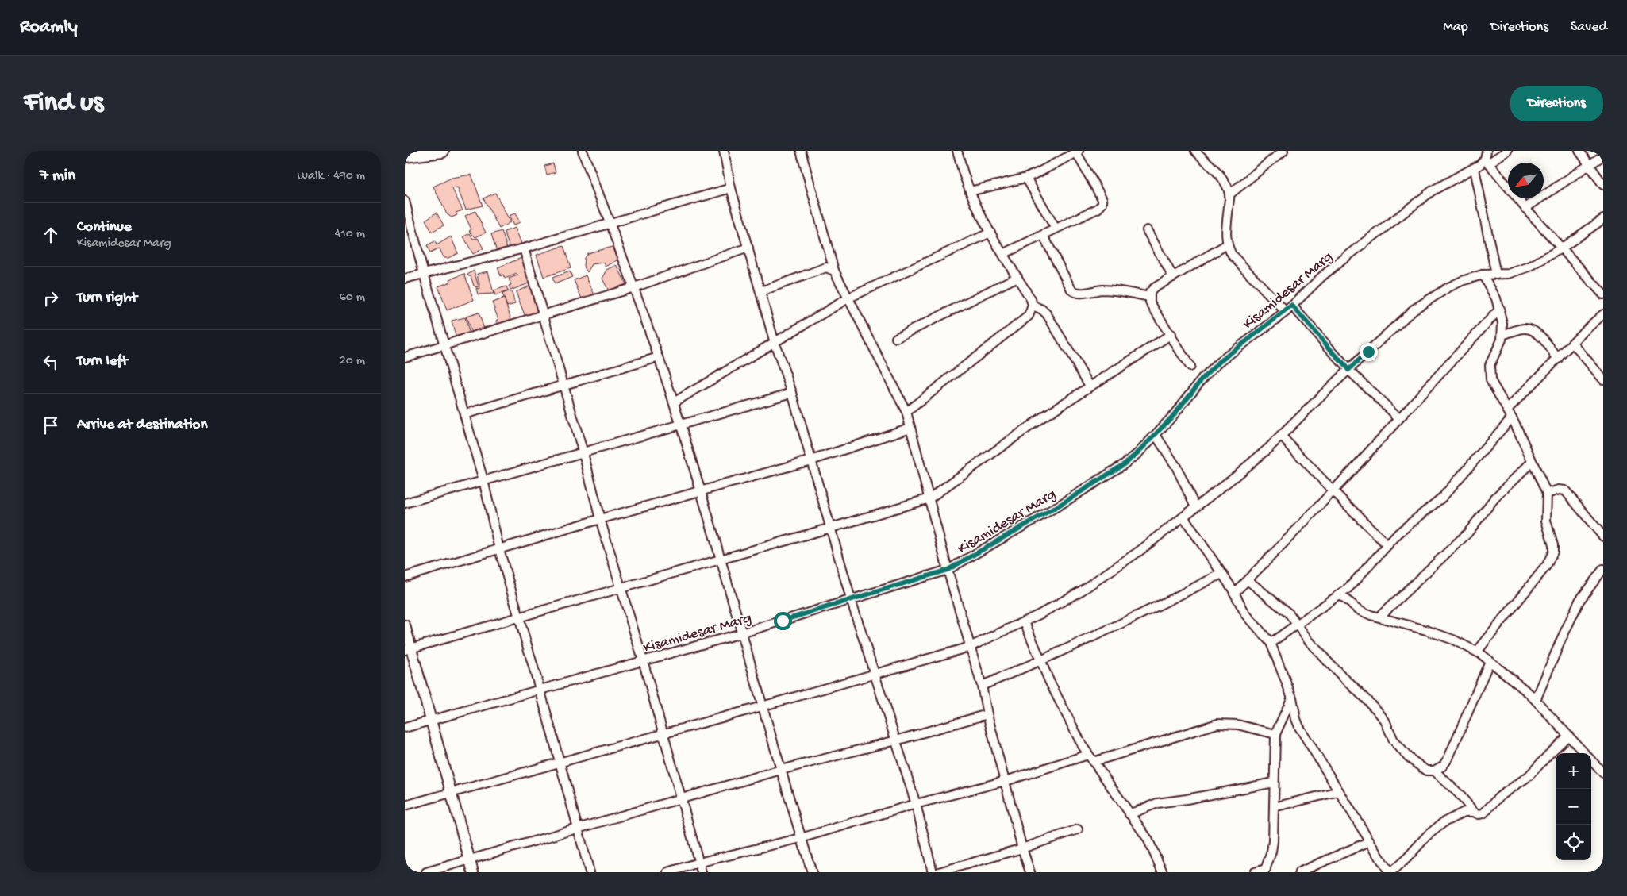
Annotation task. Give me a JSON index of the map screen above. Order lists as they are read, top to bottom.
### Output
{
  "streets": {
    "street": ["Kisamidesar Marg"]
  },
  "north": "bottom left",
  "page": {
    "header": "Roamly",
    "nav": ["Map", "Directions", "Saved"],
    "buttons": "Directions",
    "title": "Find us",
    "heading": ["7 min", "Walk · 490 m"],
    "list": [
      ["Continue", "Kisamidesar Marg", "410 m"],
      ["Turn right", "60 m"],
      ["Turn left", "20 m"],
      "Arrive at destination"
    ],
    "map_buttons": ["+", "−"]
  }
}
